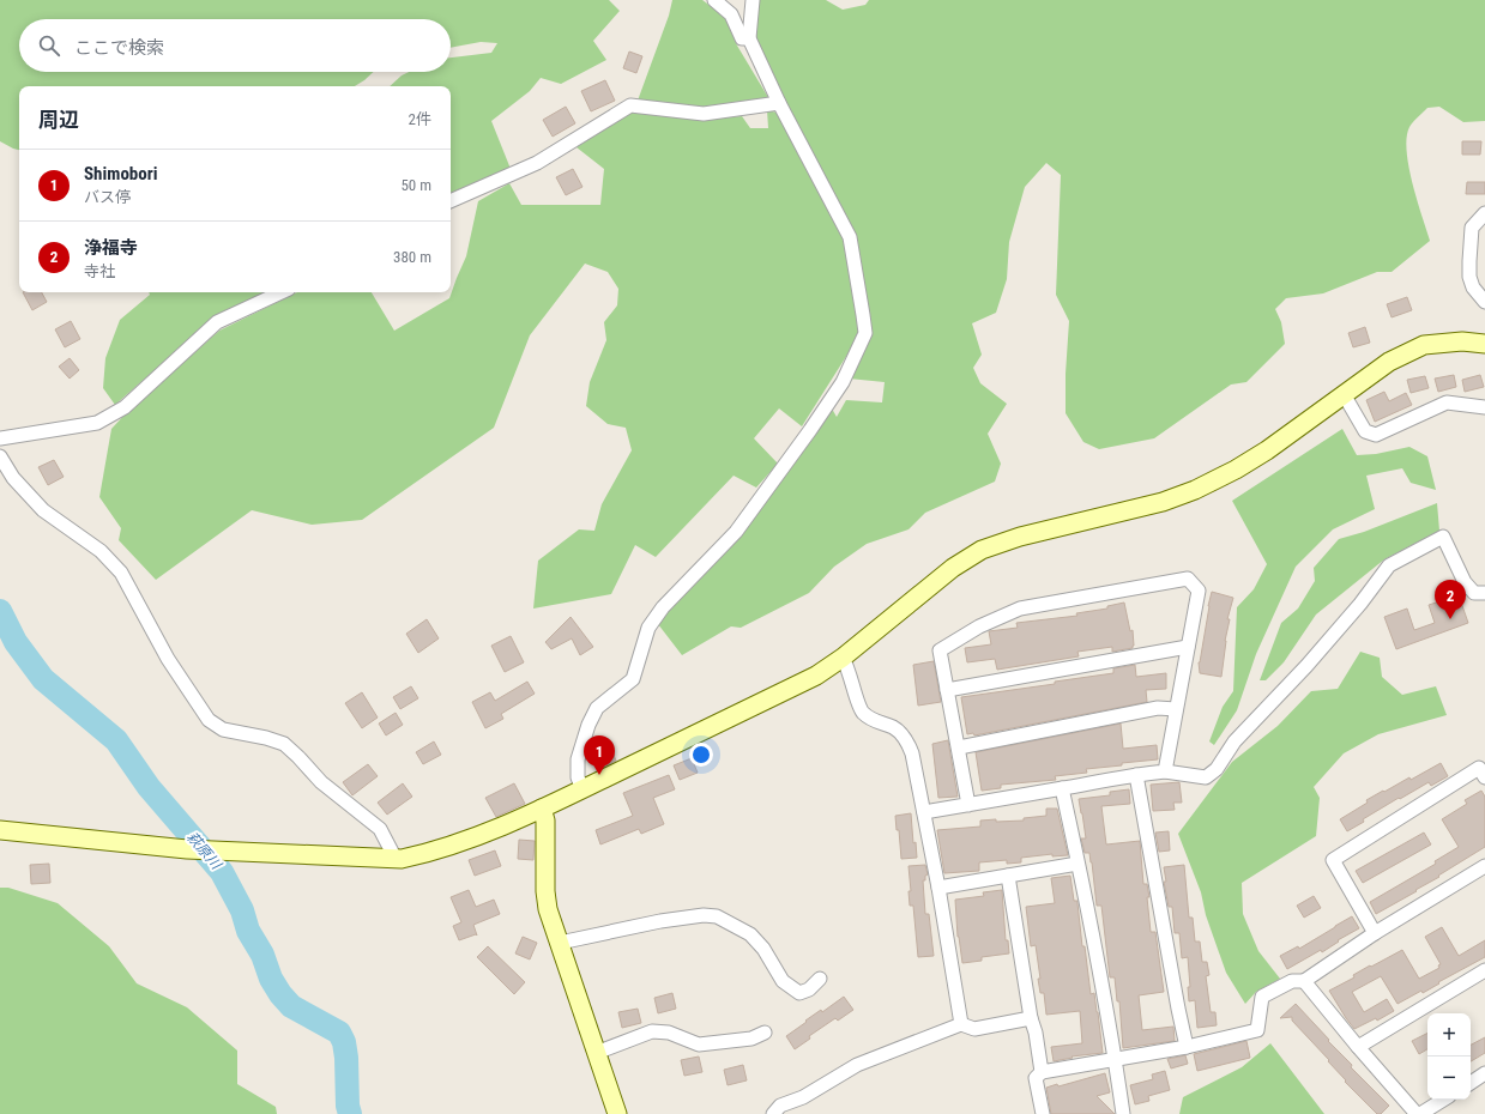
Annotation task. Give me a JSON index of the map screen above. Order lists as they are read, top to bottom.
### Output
{
  "water": ["萩原川"],
  "page": {
    "search": "ここで検索",
    "heading": ["周辺", "2件"],
    "list": [
      {
        "mark": "1",
        "name": "Shimobori",
        "note": "バス停",
        "value": "50 m"
      },
      {
        "mark": "2",
        "name": "浄福寺",
        "note": "寺社",
        "value": "380 m"
      }
    ],
    "pins": ["2", "1"],
    "map_buttons": ["+", "−"]
  }
}
